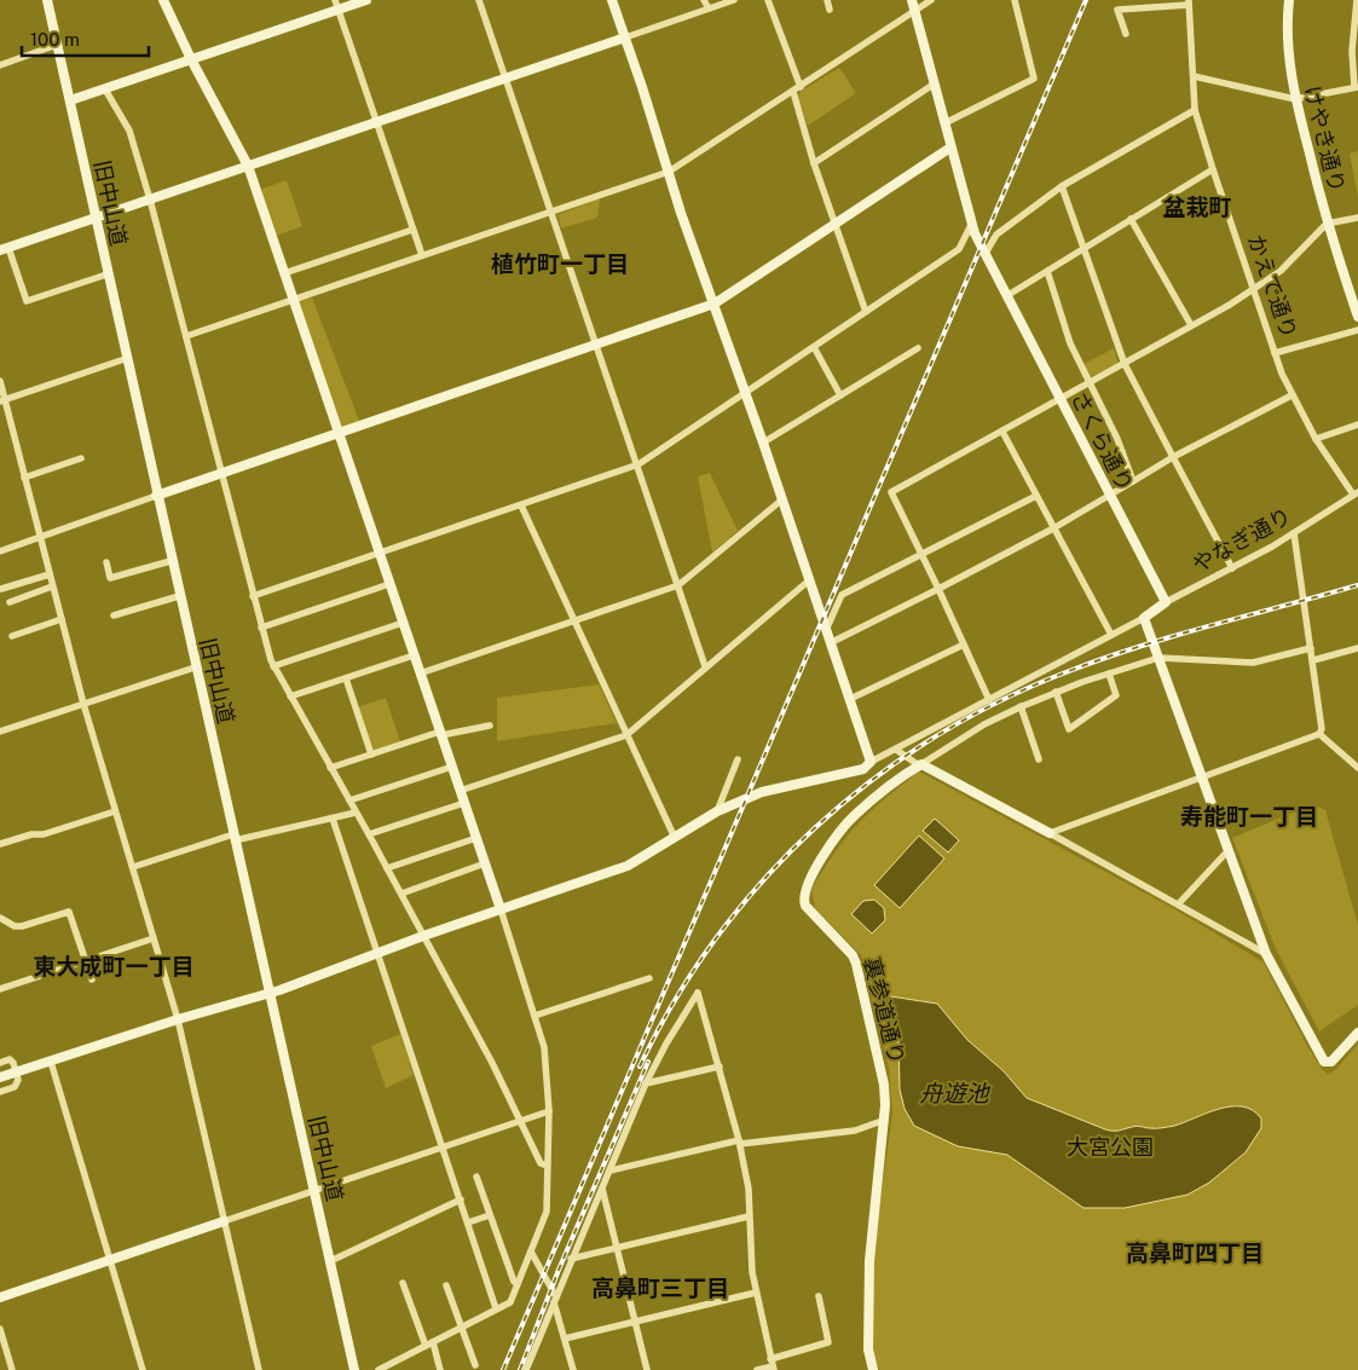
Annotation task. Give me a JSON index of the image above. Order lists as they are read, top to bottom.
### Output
{
  "streets": {
    "street": [
      "けやき通り",
      "旧中山道",
      "かえで通り",
      "さくら通り",
      "やなぎ通り",
      "裏参道通り"
    ]
  },
  "crossings": [
    ["かえで通り", "やなぎ通り"],
    ["さくら通り", "やなぎ通り"]
  ],
  "districts": [
    "盆栽町",
    "植竹町一丁目",
    "寿能町一丁目",
    "東大成町一丁目",
    "高鼻町四丁目",
    "高鼻町三丁目"
  ],
  "water": ["舟遊池"],
  "parks": ["大宮公園"],
  "scale_bar": "100 m"
}
